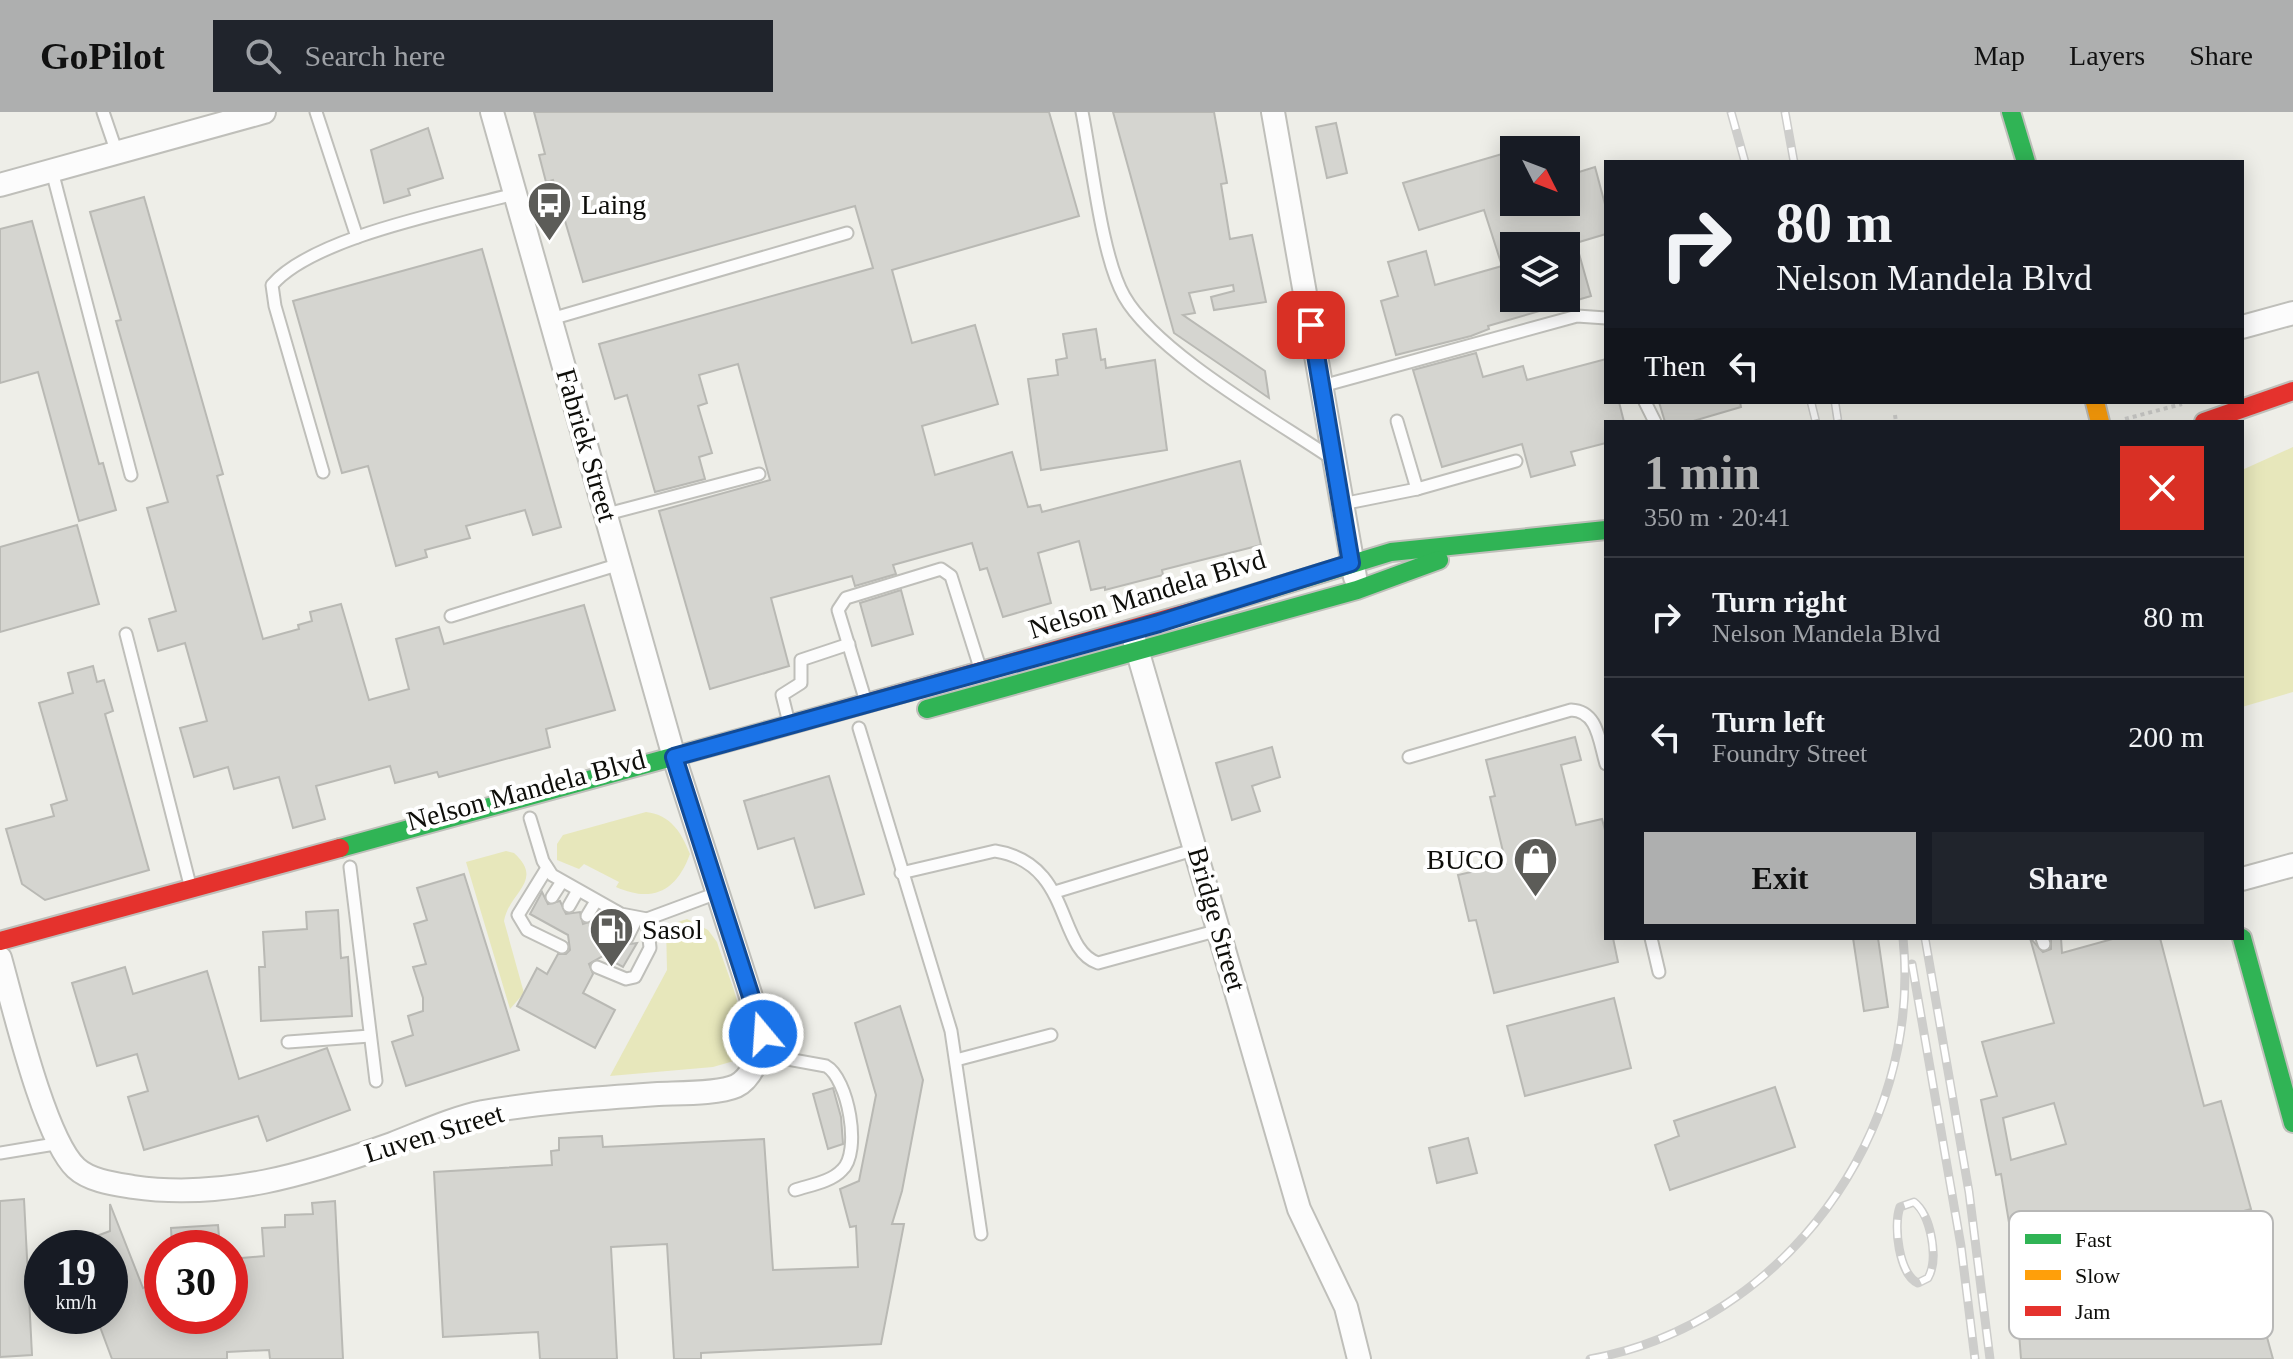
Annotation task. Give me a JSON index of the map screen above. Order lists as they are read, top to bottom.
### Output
{
  "streets": {
    "street": [
      "Fabriek Street",
      "Nelson Mandela Blvd",
      "Bridge Street",
      "Luven Street"
    ]
  },
  "crossings": [
    ["Fabriek Street", "Nelson Mandela Blvd"],
    ["Nelson Mandela Blvd", "Bridge Street"],
    ["Nelson Mandela Blvd", "Luven Street"]
  ],
  "places": {
    "bus stop": ["Laing"],
    "shop": ["BUCO"],
    "fuel station": ["Sasol"]
  },
  "legend": ["Fast", "Slow", "Jam"],
  "north": "bottom right",
  "page": {
    "header": "GoPilot",
    "search": "Search here",
    "nav": ["Map", "Layers", "Share"],
    "turn": ["80 m", "Nelson Mandela Blvd"],
    "then": "Then",
    "heading": ["1 min", "350 m · 20:41"],
    "list": [
      {
        "name": "Turn right",
        "note": "Nelson Mandela Blvd",
        "value": "80 m"
      },
      {
        "name": "Turn left",
        "note": "Foundry Street",
        "value": "200 m"
      }
    ],
    "buttons": ["Exit", "Share"],
    "speed": "19 km/h",
    "limit": "30"
  }
}
